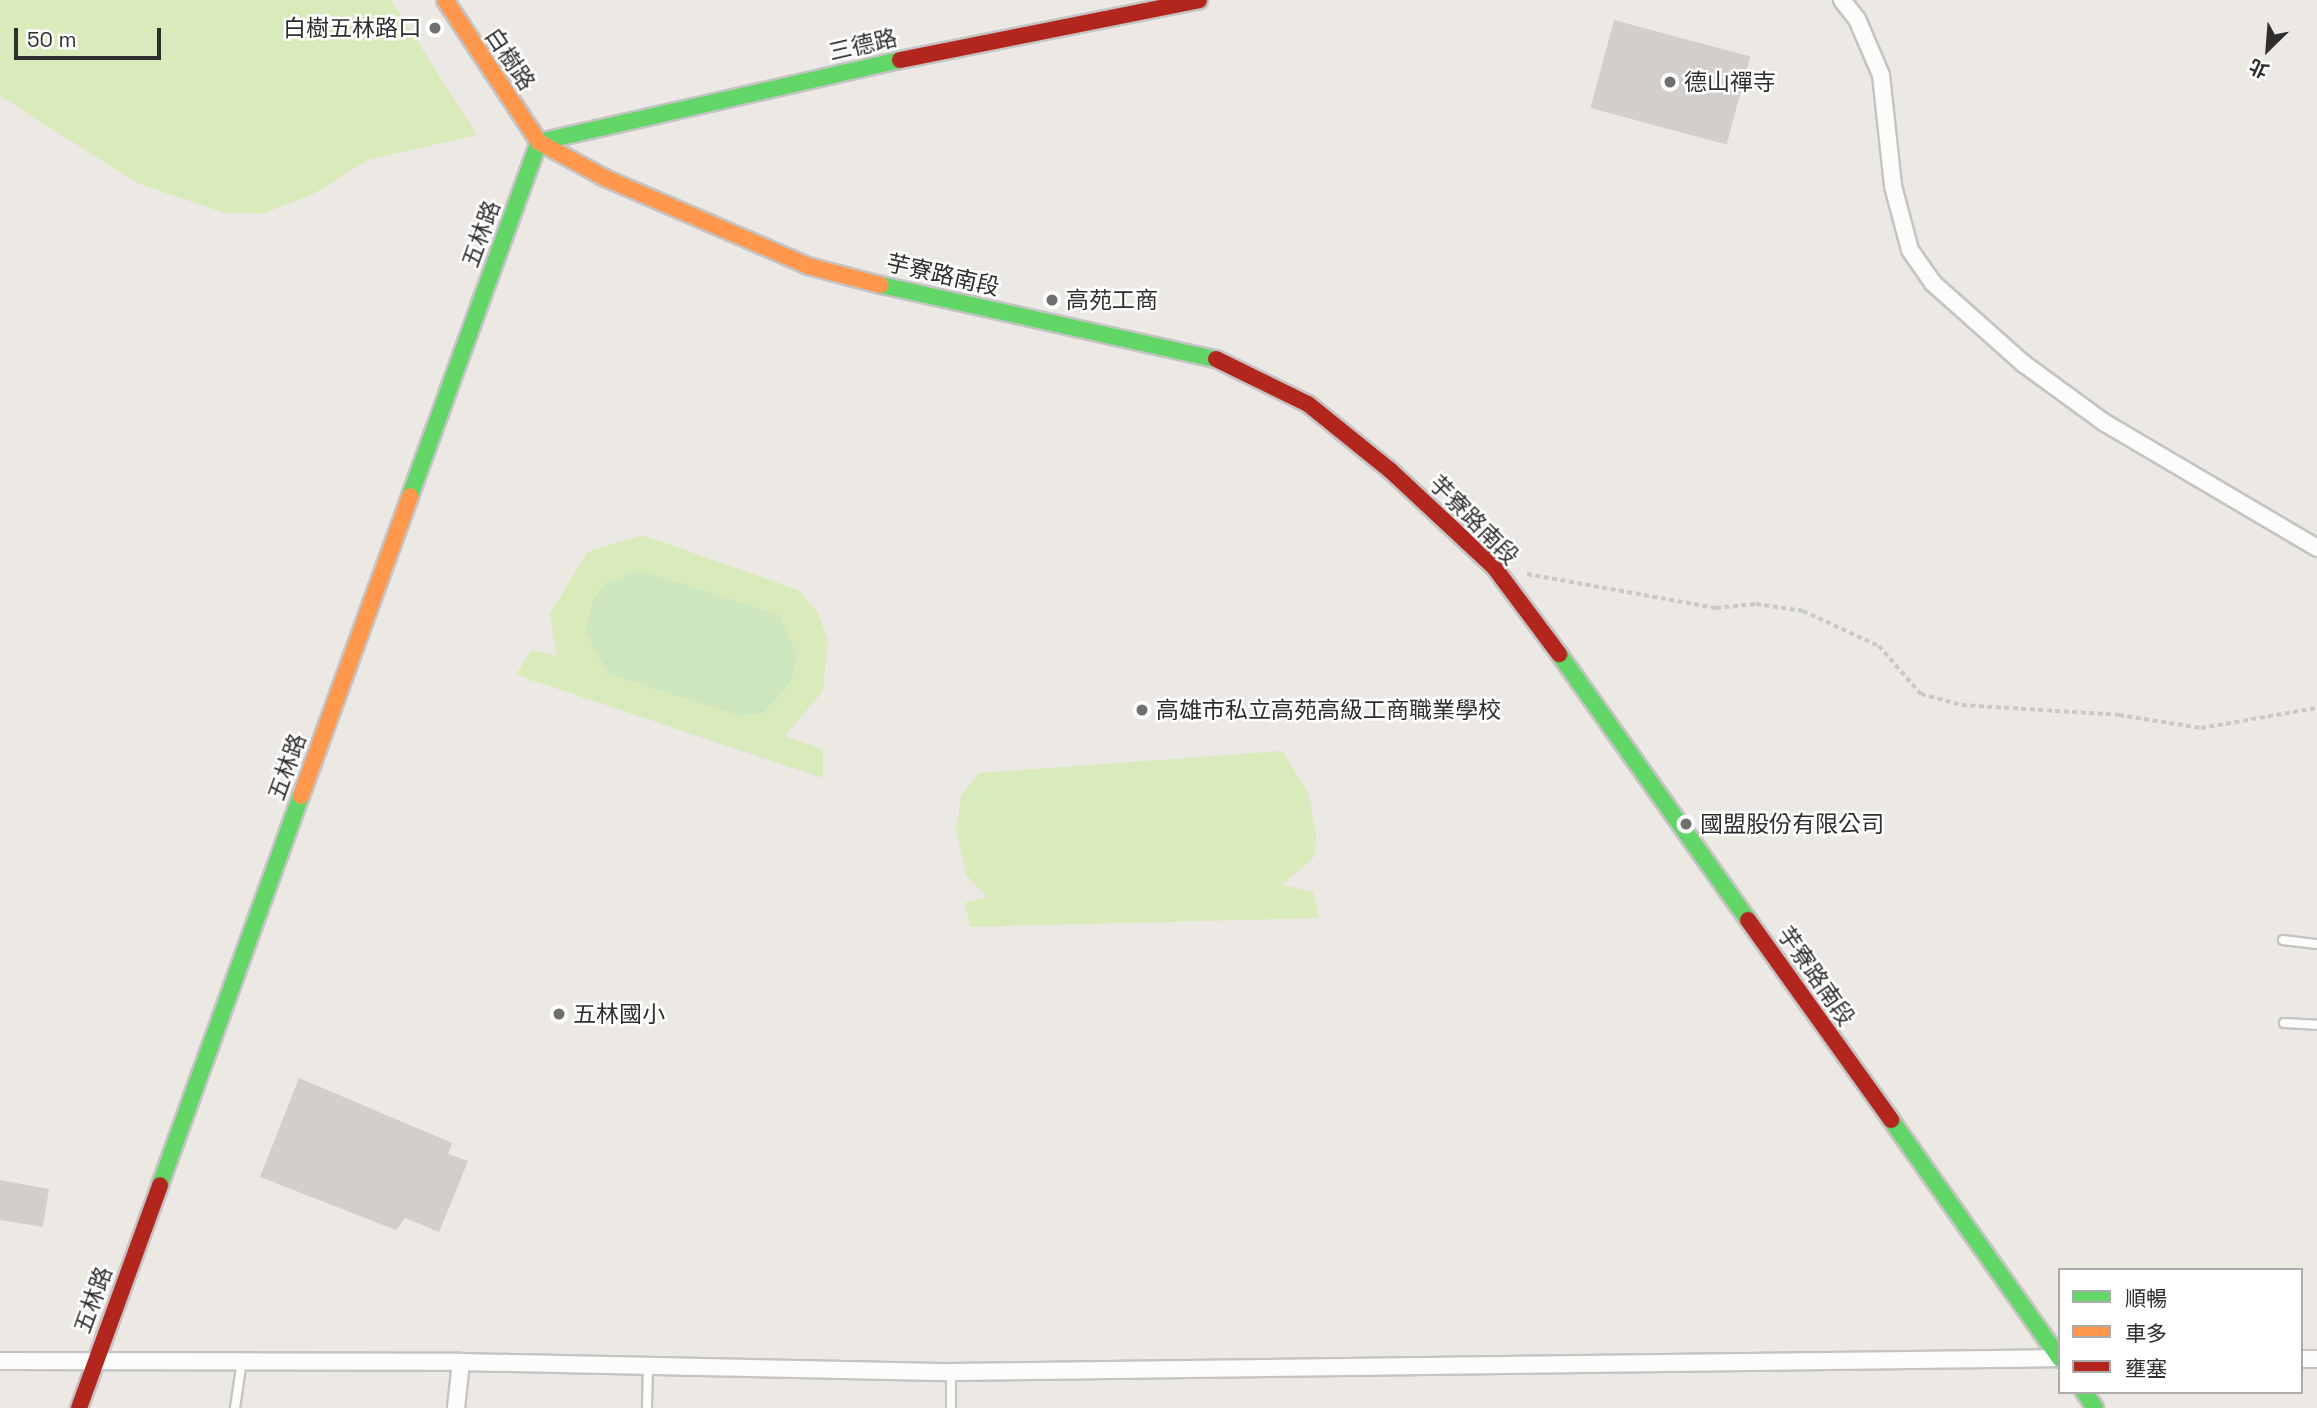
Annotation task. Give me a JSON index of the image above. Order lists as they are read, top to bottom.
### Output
{
  "streets": {
    "street": [
      "三德路",
      "白樹路",
      "五林路",
      "芋寮路南段"
    ]
  },
  "crossings": [
    ["三德路", "白樹路"],
    ["三德路", "五林路"],
    ["三德路", "芋寮路南段"],
    ["白樹路", "五林路"],
    ["白樹路", "芋寮路南段"],
    ["五林路", "芋寮路南段"]
  ],
  "places": [
    "白樹五林路口",
    "德山禪寺",
    "高苑工商",
    "高雄市私立高苑高級工商職業學校",
    "國盟股份有限公司",
    "五林國小"
  ],
  "legend": ["順暢", "車多", "壅塞"],
  "scale_bar": "50 m",
  "north": "bottom left"
}
